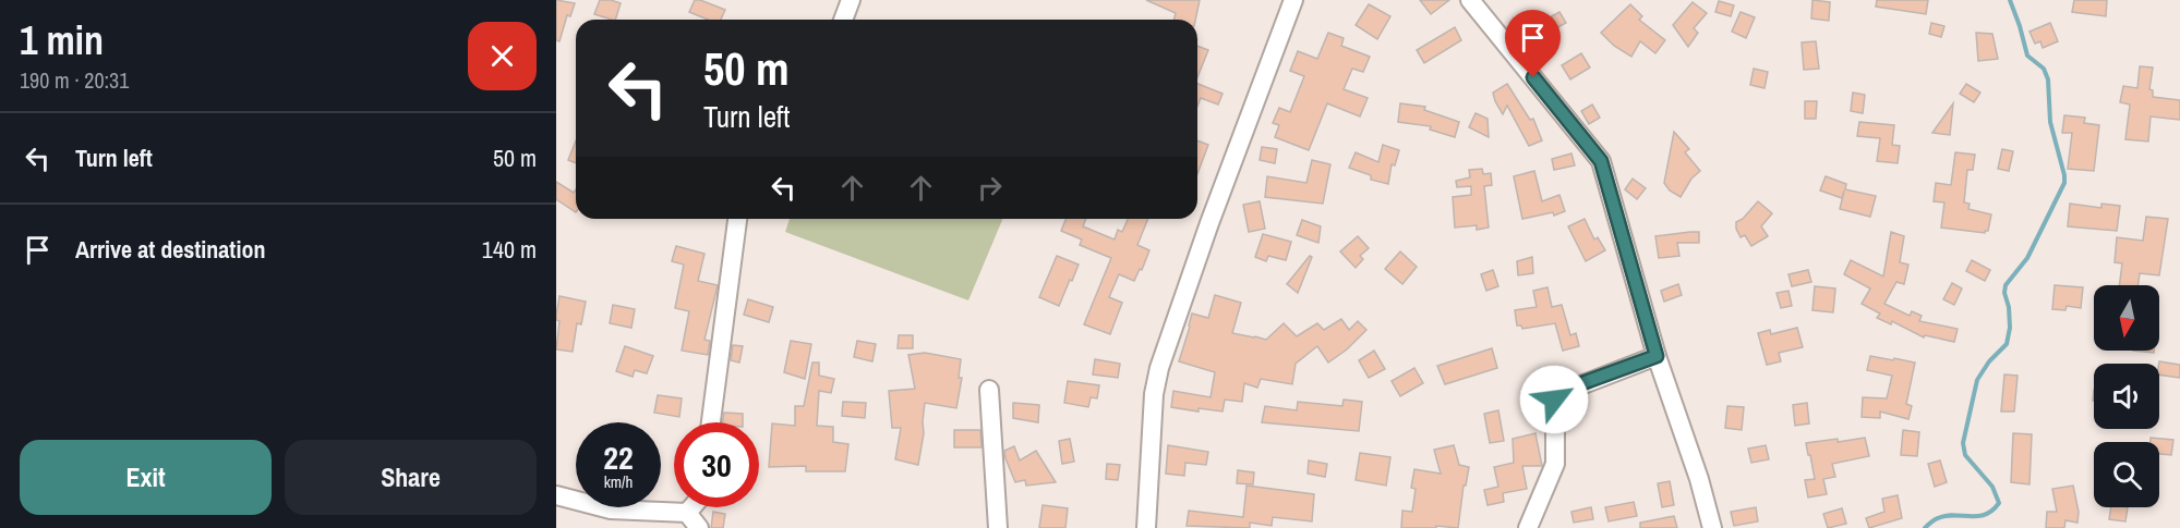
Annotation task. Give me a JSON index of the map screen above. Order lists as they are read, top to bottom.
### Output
{
  "north": "bottom",
  "page": {
    "heading": ["1 min", "190 m · 20:31"],
    "turn": ["50 m", "Turn left"],
    "list": [
      {
        "name": "Turn left",
        "value": "50 m"
      },
      {
        "name": "Arrive at destination",
        "value": "140 m"
      }
    ],
    "speed": "22 km/h",
    "limit": "30",
    "buttons": ["Exit", "Share"]
  }
}
